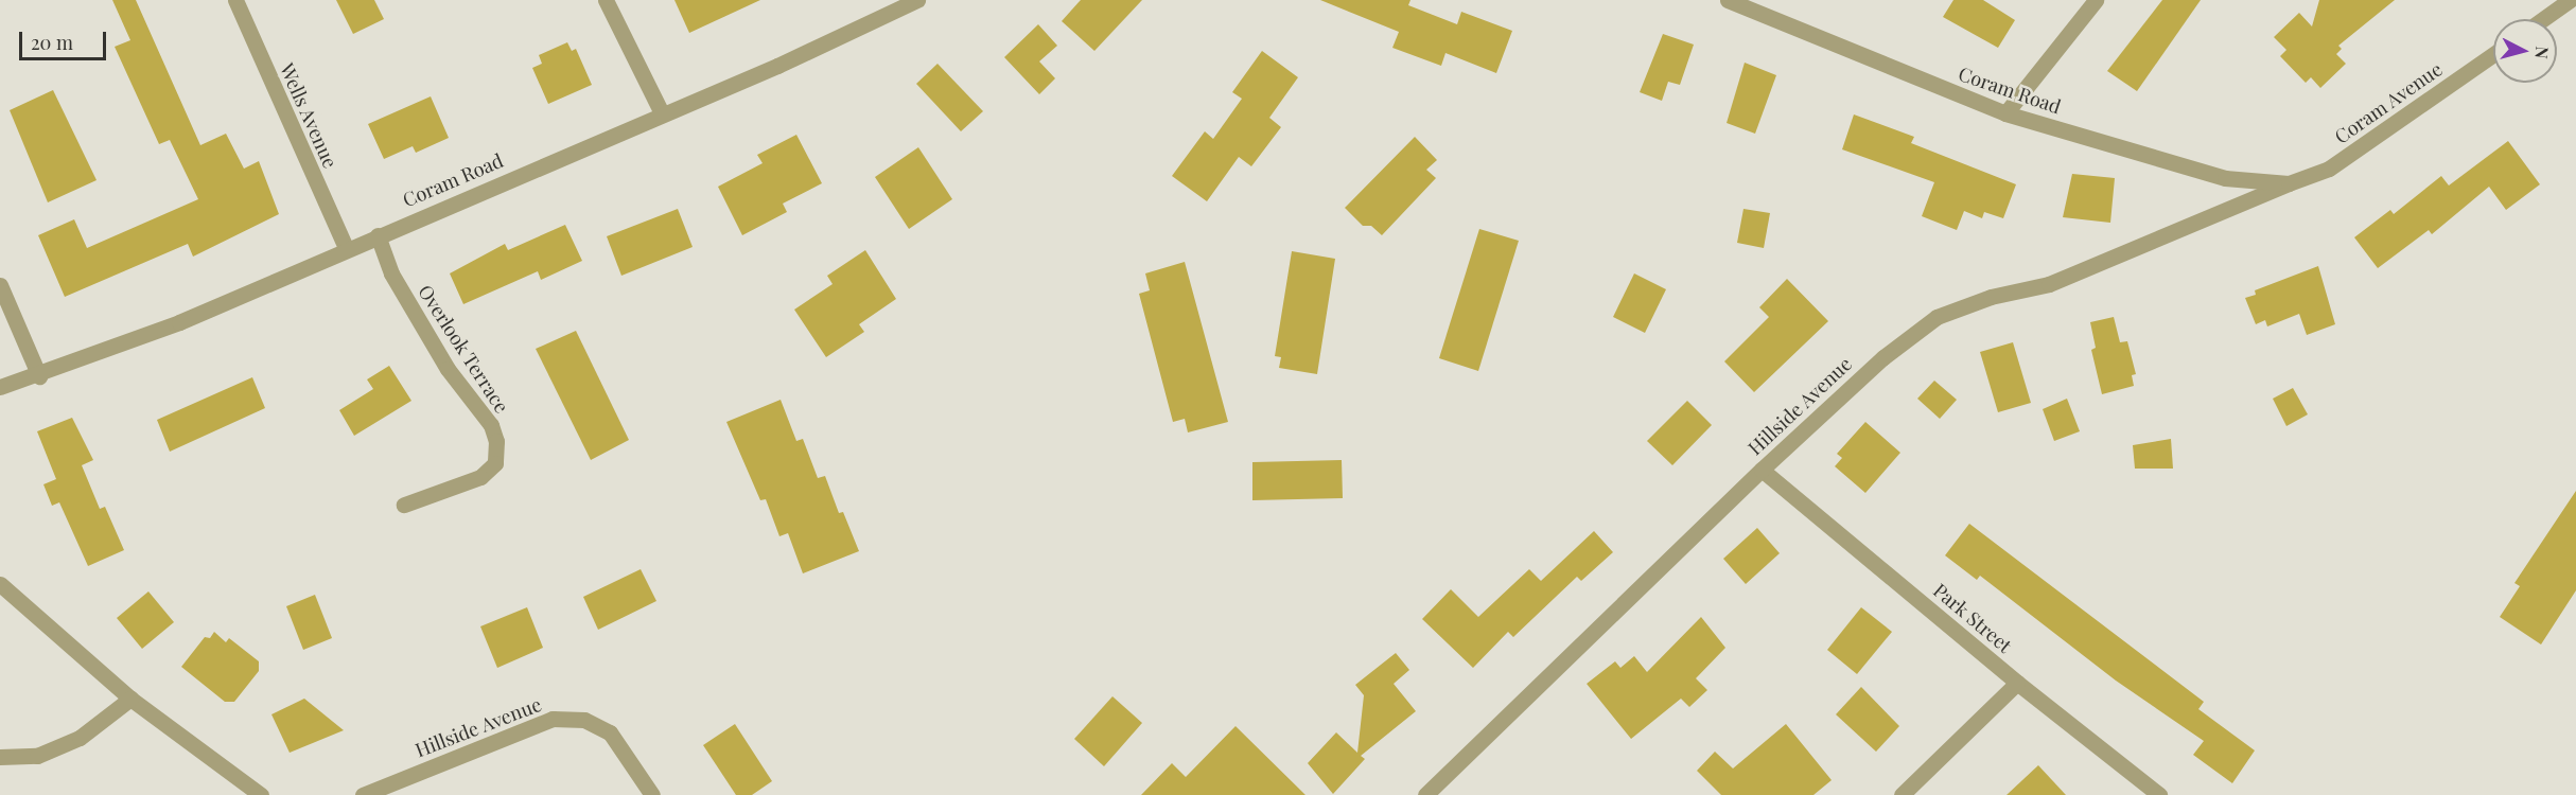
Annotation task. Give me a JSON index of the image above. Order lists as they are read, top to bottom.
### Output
{
  "streets": {
    "street": [
      "Coram Road",
      "Coram Avenue",
      "Wells Avenue",
      "Overlook Terrace",
      "Hillside Avenue",
      "Park Street"
    ]
  },
  "crossings": [
    ["Coram Road", "Coram Avenue"],
    ["Coram Road", "Wells Avenue"],
    ["Coram Road", "Overlook Terrace"],
    ["Coram Road", "Hillside Avenue"],
    ["Coram Avenue", "Hillside Avenue"],
    ["Hillside Avenue", "Park Street"]
  ],
  "scale_bar": "20 m",
  "north": "right"
}
